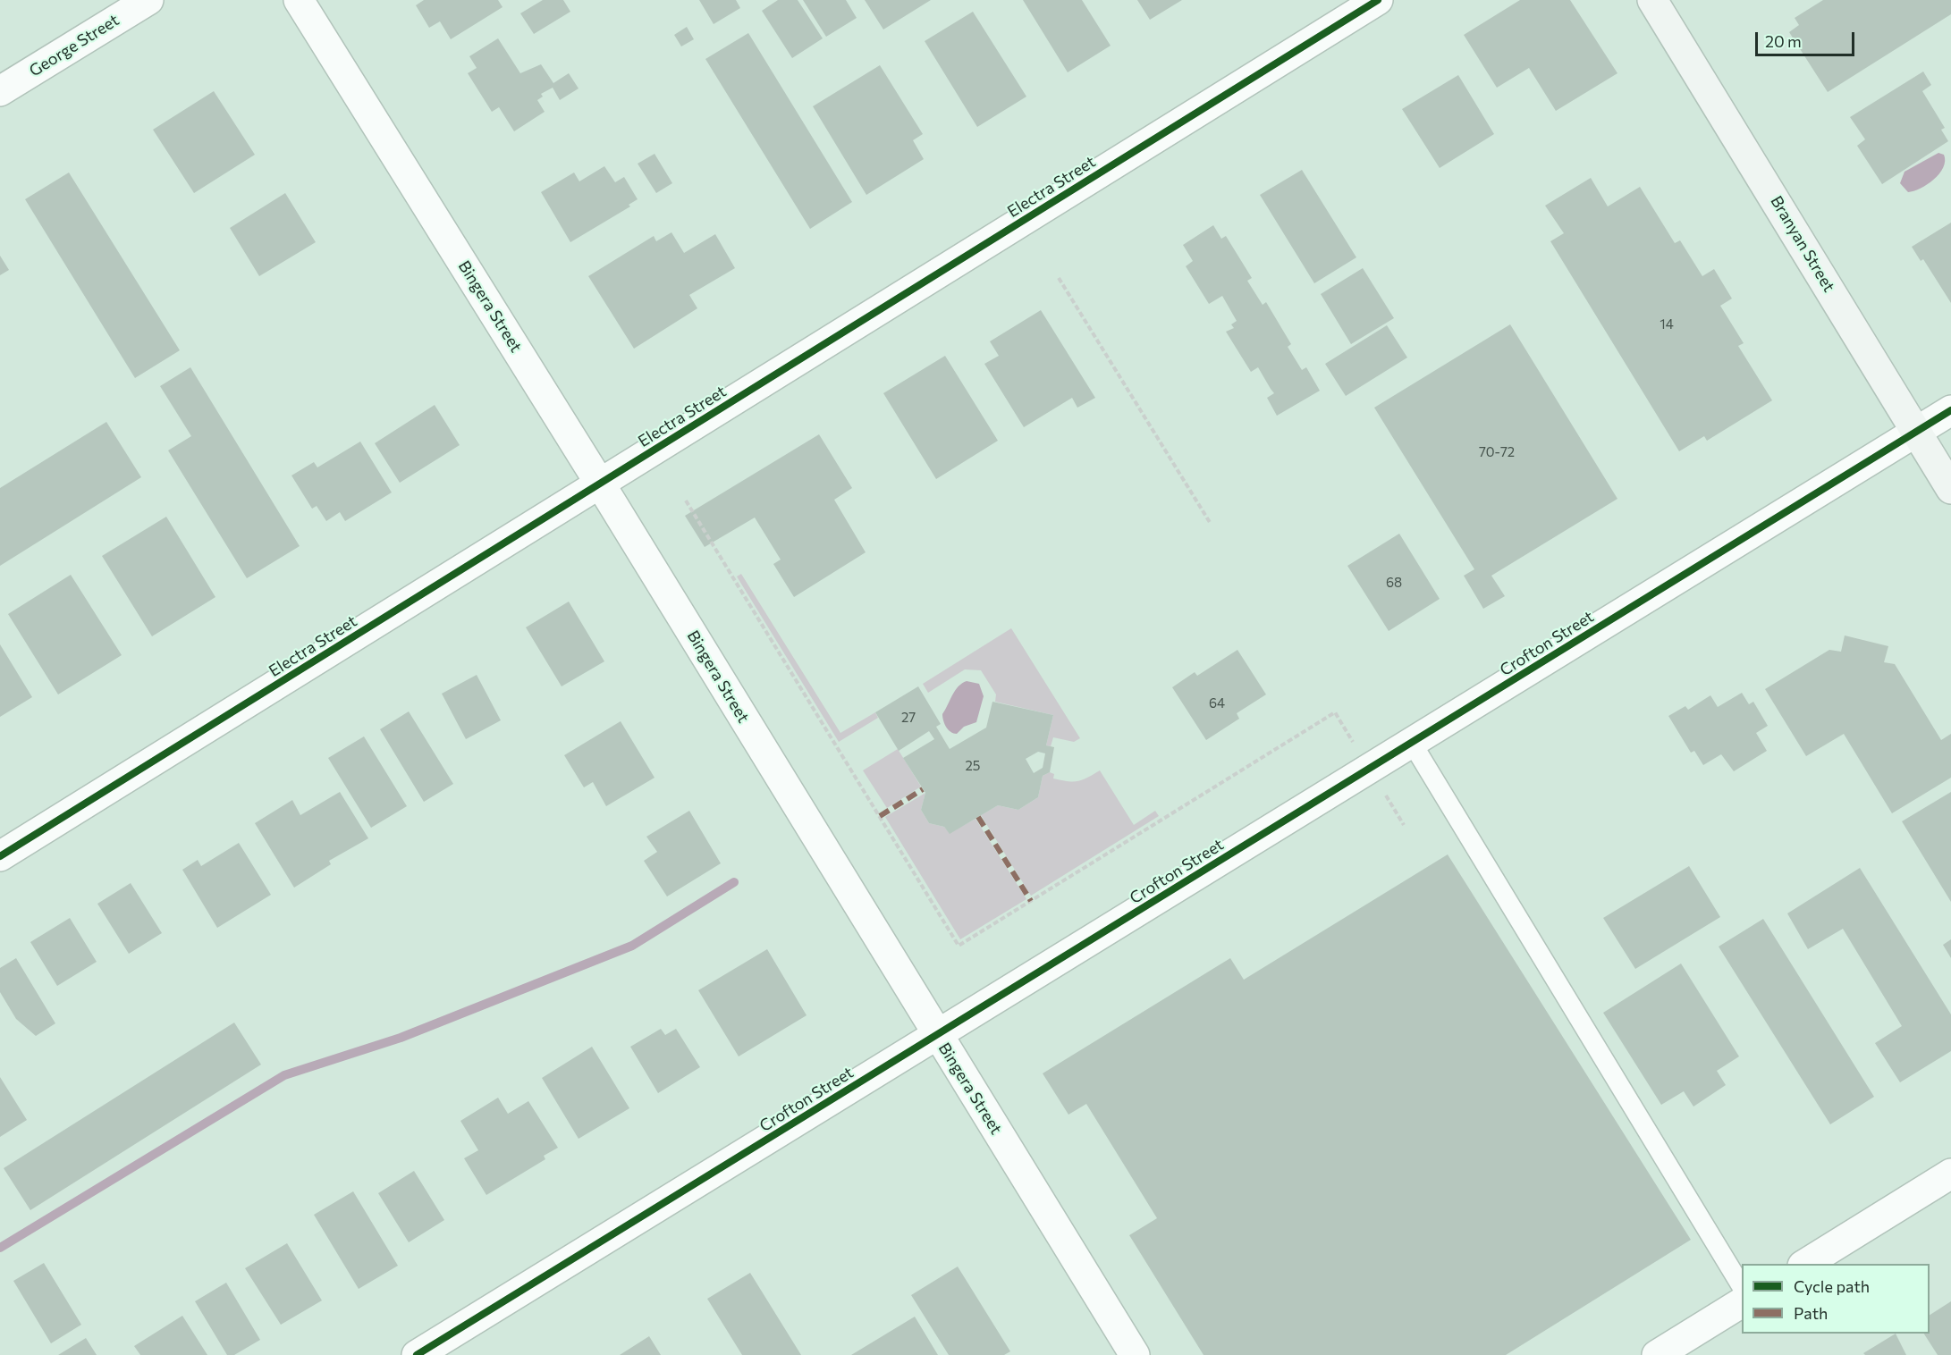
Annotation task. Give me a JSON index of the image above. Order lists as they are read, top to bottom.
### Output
{
  "streets": {
    "street": [
      "George Street",
      "Electra Street",
      "Branyan Street",
      "Bingera Street",
      "Crofton Street"
    ]
  },
  "crossings": [
    ["Electra Street", "Bingera Street"],
    ["Branyan Street", "Crofton Street"],
    ["Bingera Street", "Crofton Street"]
  ],
  "house_numbers": [
    "14",
    "70-72",
    "68",
    "64",
    "27",
    "25"
  ],
  "legend": ["Cycle path", "Path"],
  "scale_bar": "20 m"
}
